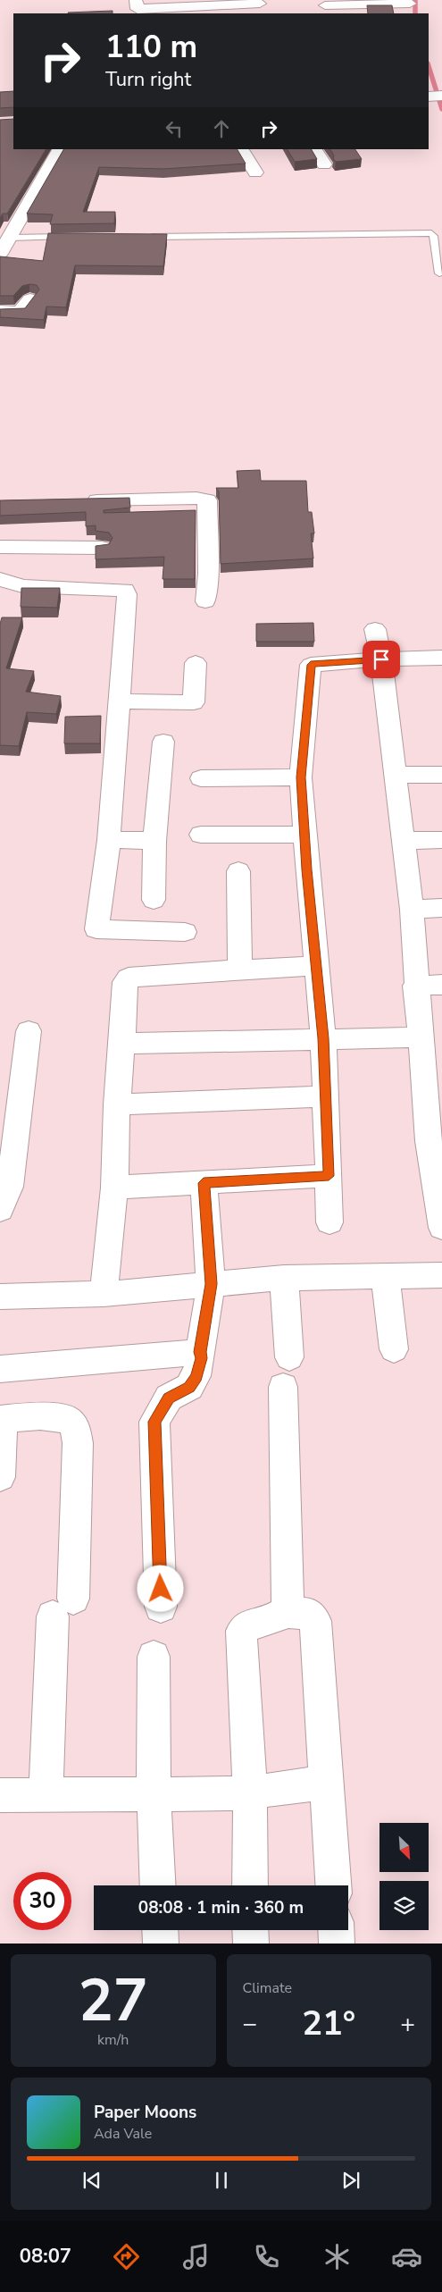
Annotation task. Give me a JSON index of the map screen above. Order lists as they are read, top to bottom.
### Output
{
  "north": "bottom right",
  "page": {
    "turn": ["110 m", "Turn right"],
    "limit": "30",
    "trip": "08:08 · 1 min · 360 m",
    "tile": [
      ["27", "km/h"],
      "Climate"
    ],
    "heat": ["−", "21°", "+"],
    "song": ["Paper Moons", "Ada Vale"],
    "tabs": "08:07"
  }
}
